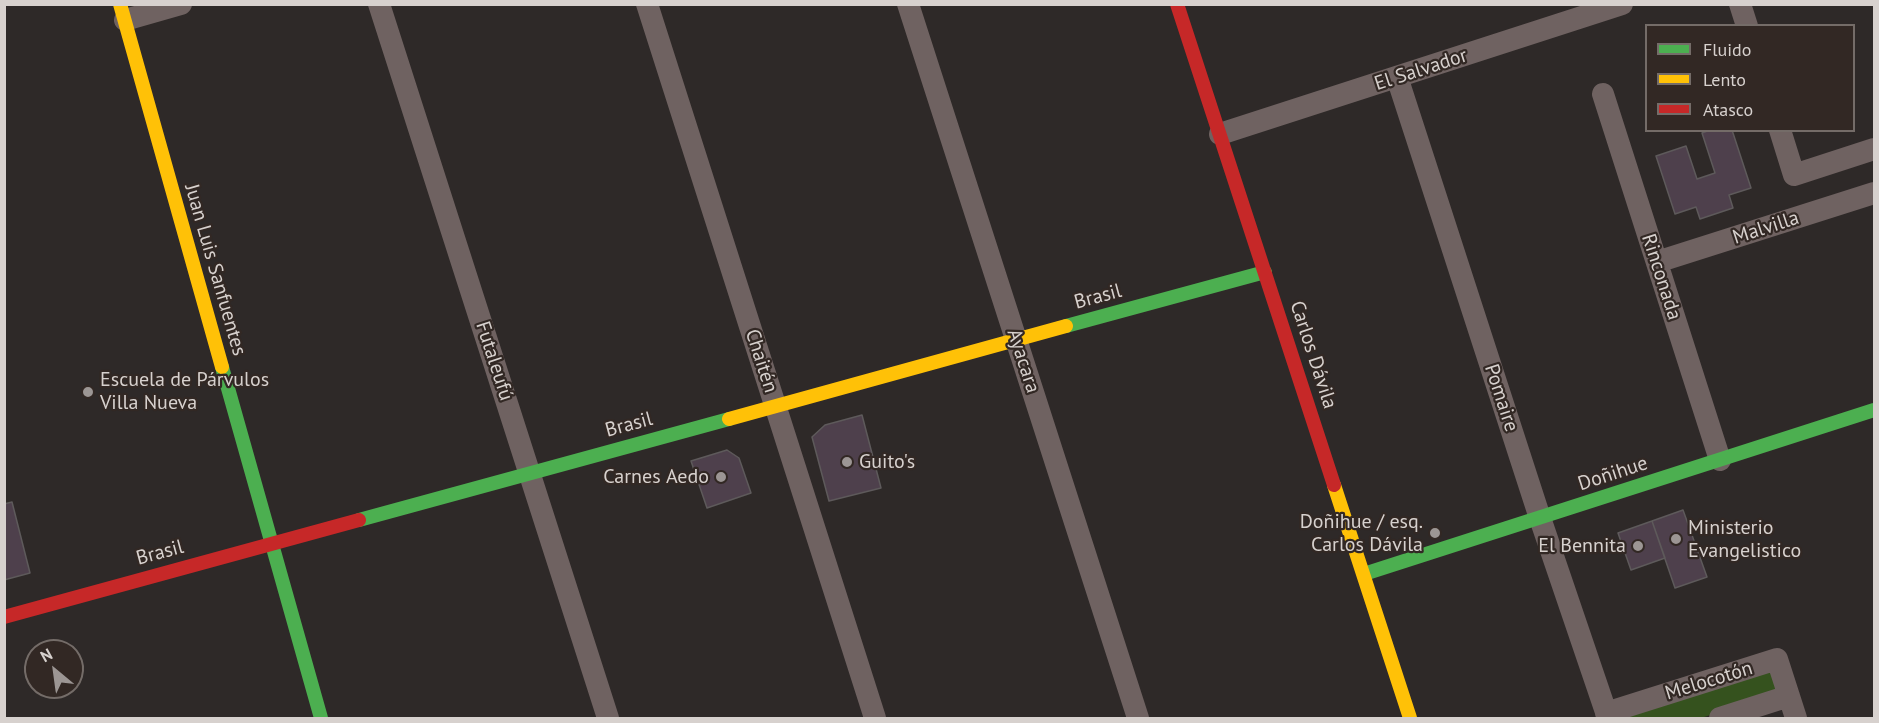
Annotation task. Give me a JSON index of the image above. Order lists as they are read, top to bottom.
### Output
{
  "streets": {
    "street": [
      "El Salvador",
      "Malvilla",
      "Juan Luis Sanfuentes",
      "Rinconada",
      "Brasil",
      "Carlos Dávila",
      "Futaleufú",
      "Chaitén",
      "Ayacara",
      "Pomaire",
      "Doñihue",
      "Melocotón"
    ]
  },
  "crossings": [
    ["El Salvador", "Carlos Dávila"],
    ["El Salvador", "Pomaire"],
    ["Malvilla", "Rinconada"],
    ["Juan Luis Sanfuentes", "Brasil"],
    ["Rinconada", "Doñihue"],
    ["Brasil", "Carlos Dávila"],
    ["Brasil", "Futaleufú"],
    ["Brasil", "Chaitén"],
    ["Brasil", "Ayacara"],
    ["Carlos Dávila", "Doñihue"],
    ["Pomaire", "Doñihue"],
    ["Pomaire", "Melocotón"]
  ],
  "places": [
    "Escuela de Párvulos Villa Nueva",
    "Guito's",
    "Carnes Aedo",
    "Doñihue / esq. Carlos Dávila",
    "Ministerio Evangelistico",
    "El Bennita"
  ],
  "legend": ["Fluido", "Lento", "Atasco"],
  "north": "top left"
}
